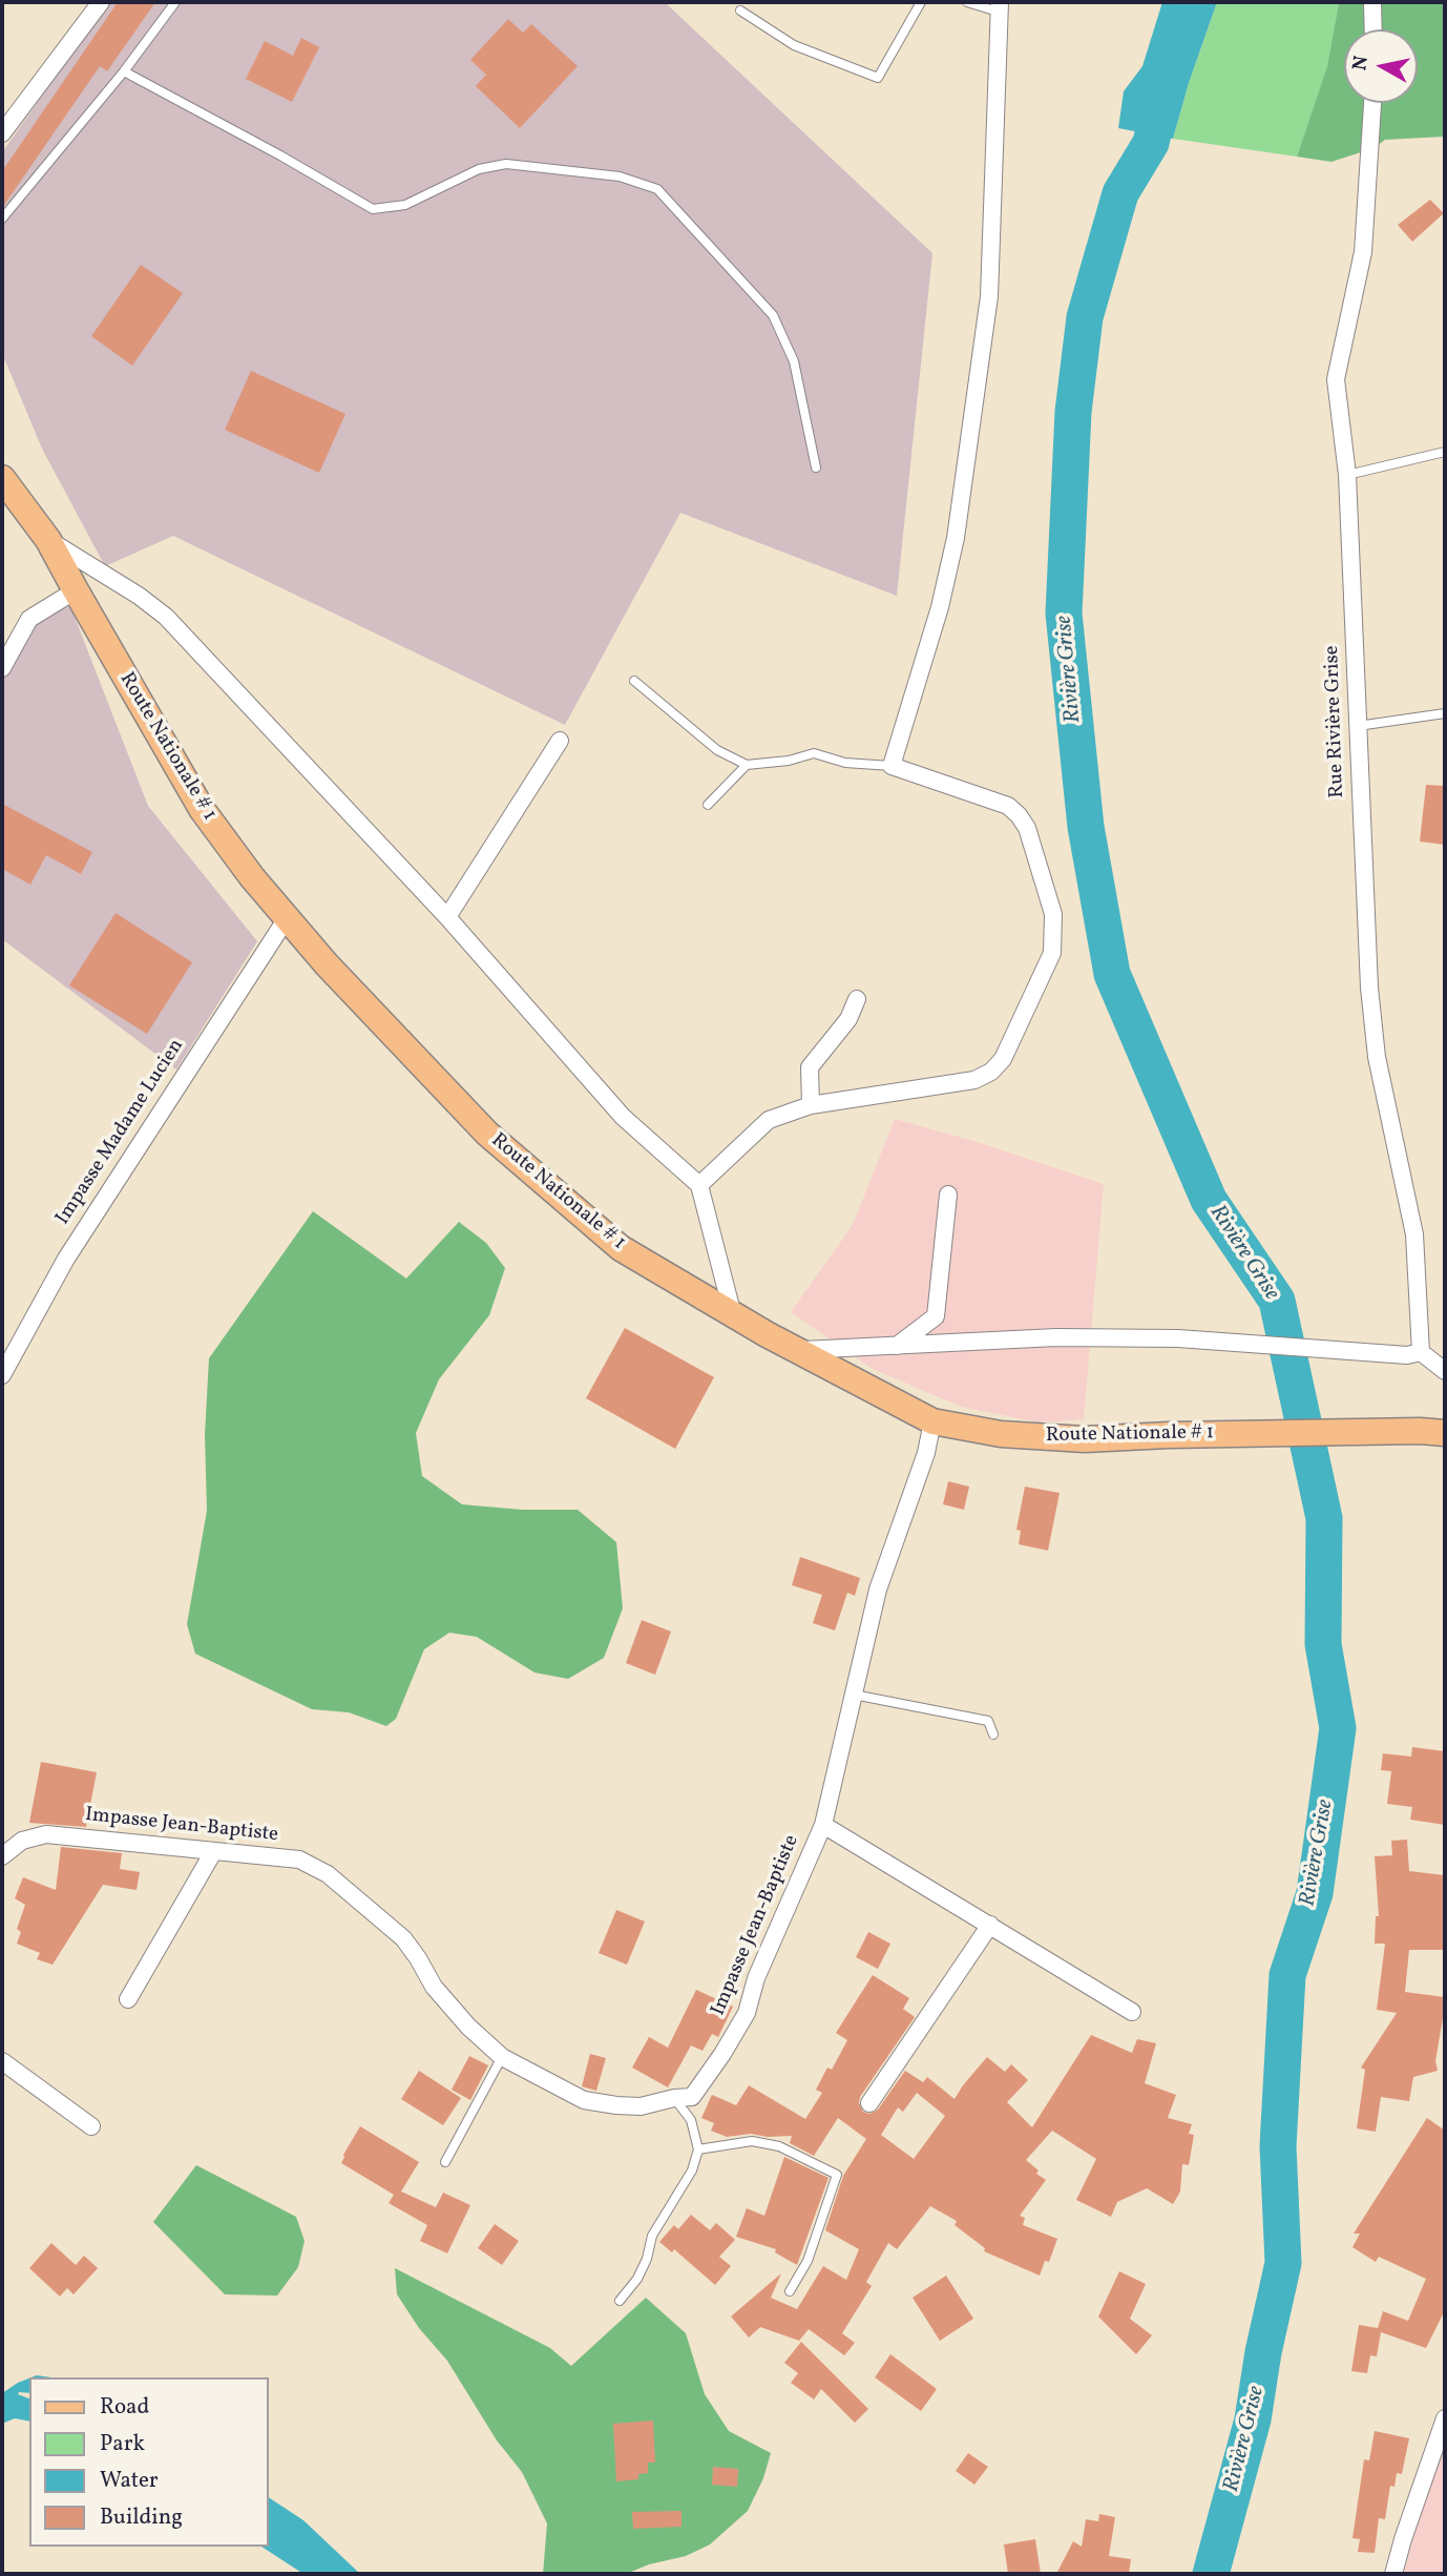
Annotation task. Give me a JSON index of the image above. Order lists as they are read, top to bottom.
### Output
{
  "streets": {
    "main road": ["Route Nationale # 1"],
    "street": ["Rue Rivière Grise", "Impasse Madame Lucien", "Impasse Jean-Baptiste"]
  },
  "crossings": [
    ["Route Nationale # 1", "Impasse Madame Lucien"],
    ["Route Nationale # 1", "Impasse Jean-Baptiste"]
  ],
  "water": ["Rivière Grise"],
  "legend": [
    "Road",
    "Park",
    "Water",
    "Building"
  ],
  "north": "left"
}
